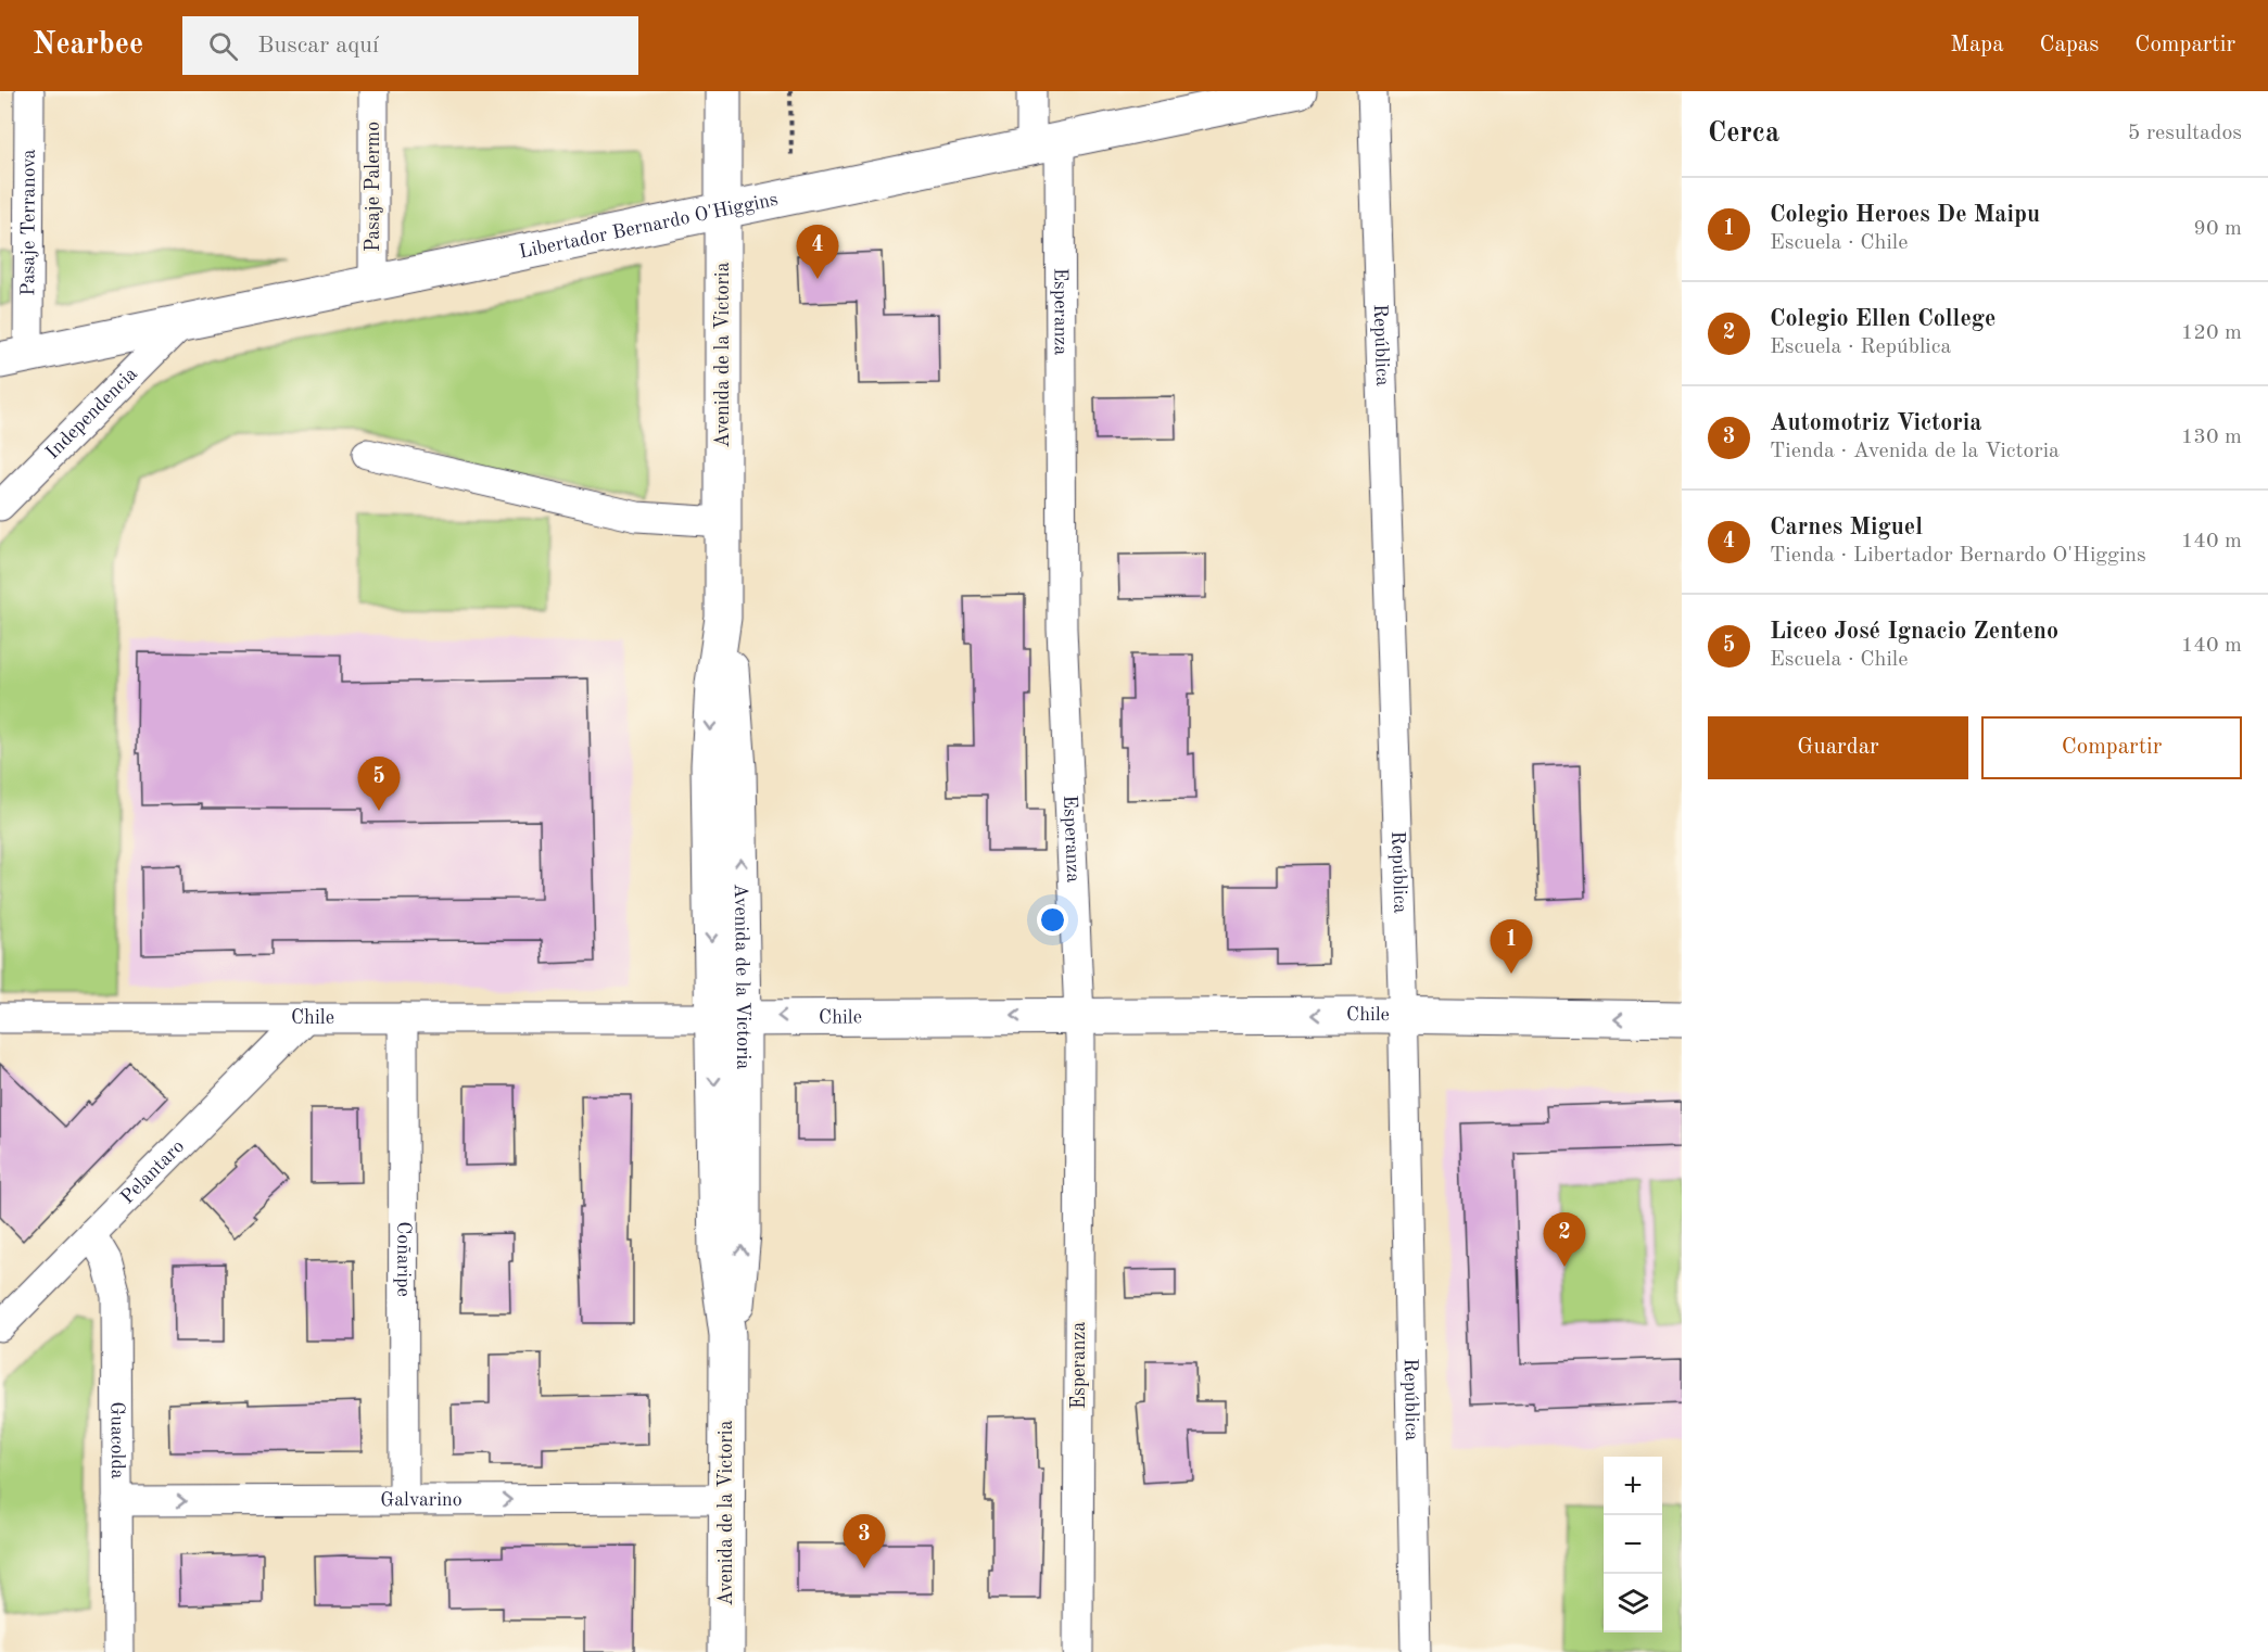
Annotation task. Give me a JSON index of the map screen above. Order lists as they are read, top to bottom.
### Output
{
  "streets": {
    "street": [
      "Pasaje Palermo",
      "Pasaje Terranova",
      "Libertador Bernardo O'Higgins",
      "Esperanza",
      "República",
      "Avenida de la Victoria",
      "Independencia",
      "Chile",
      "Pelantaro",
      "Coñaripe",
      "Guacolda",
      "Galvarino"
    ]
  },
  "crossings": [
    ["Pasaje Palermo", "Libertador Bernardo O'Higgins"],
    ["Pasaje Terranova", "Libertador Bernardo O'Higgins"],
    ["Libertador Bernardo O'Higgins", "Esperanza"],
    ["Libertador Bernardo O'Higgins", "Avenida de la Victoria"],
    ["Libertador Bernardo O'Higgins", "Independencia"],
    ["Esperanza", "Chile"],
    ["República", "Chile"],
    ["Avenida de la Victoria", "Chile"],
    ["Avenida de la Victoria", "Galvarino"],
    ["Chile", "Pelantaro"],
    ["Chile", "Coñaripe"],
    ["Pelantaro", "Guacolda"],
    ["Coñaripe", "Galvarino"],
    ["Guacolda", "Galvarino"]
  ],
  "one_way": ["Chile", "Galvarino"],
  "page": {
    "header": "Nearbee",
    "search": "Buscar aquí",
    "nav": ["Mapa", "Capas", "Compartir"],
    "heading": ["Cerca", "5 resultados"],
    "list": [
      {
        "mark": "1",
        "name": "Colegio Heroes De Maipu",
        "note": "Escuela · Chile",
        "value": "90 m"
      },
      {
        "mark": "2",
        "name": "Colegio Ellen College",
        "note": "Escuela · República",
        "value": "120 m"
      },
      {
        "mark": "3",
        "name": "Automotriz Victoria",
        "note": "Tienda · Avenida de la Victoria",
        "value": "130 m"
      },
      {
        "mark": "4",
        "name": "Carnes Miguel",
        "note": "Tienda · Libertador Bernardo O'Higgins",
        "value": "140 m"
      },
      {
        "mark": "5",
        "name": "Liceo José Ignacio Zenteno",
        "note": "Escuela · Chile",
        "value": "140 m"
      }
    ],
    "pins": [
      "4",
      "5",
      "1",
      "2",
      "3"
    ],
    "buttons": ["Guardar", "Compartir"],
    "map_buttons": ["+", "−"]
  }
}
